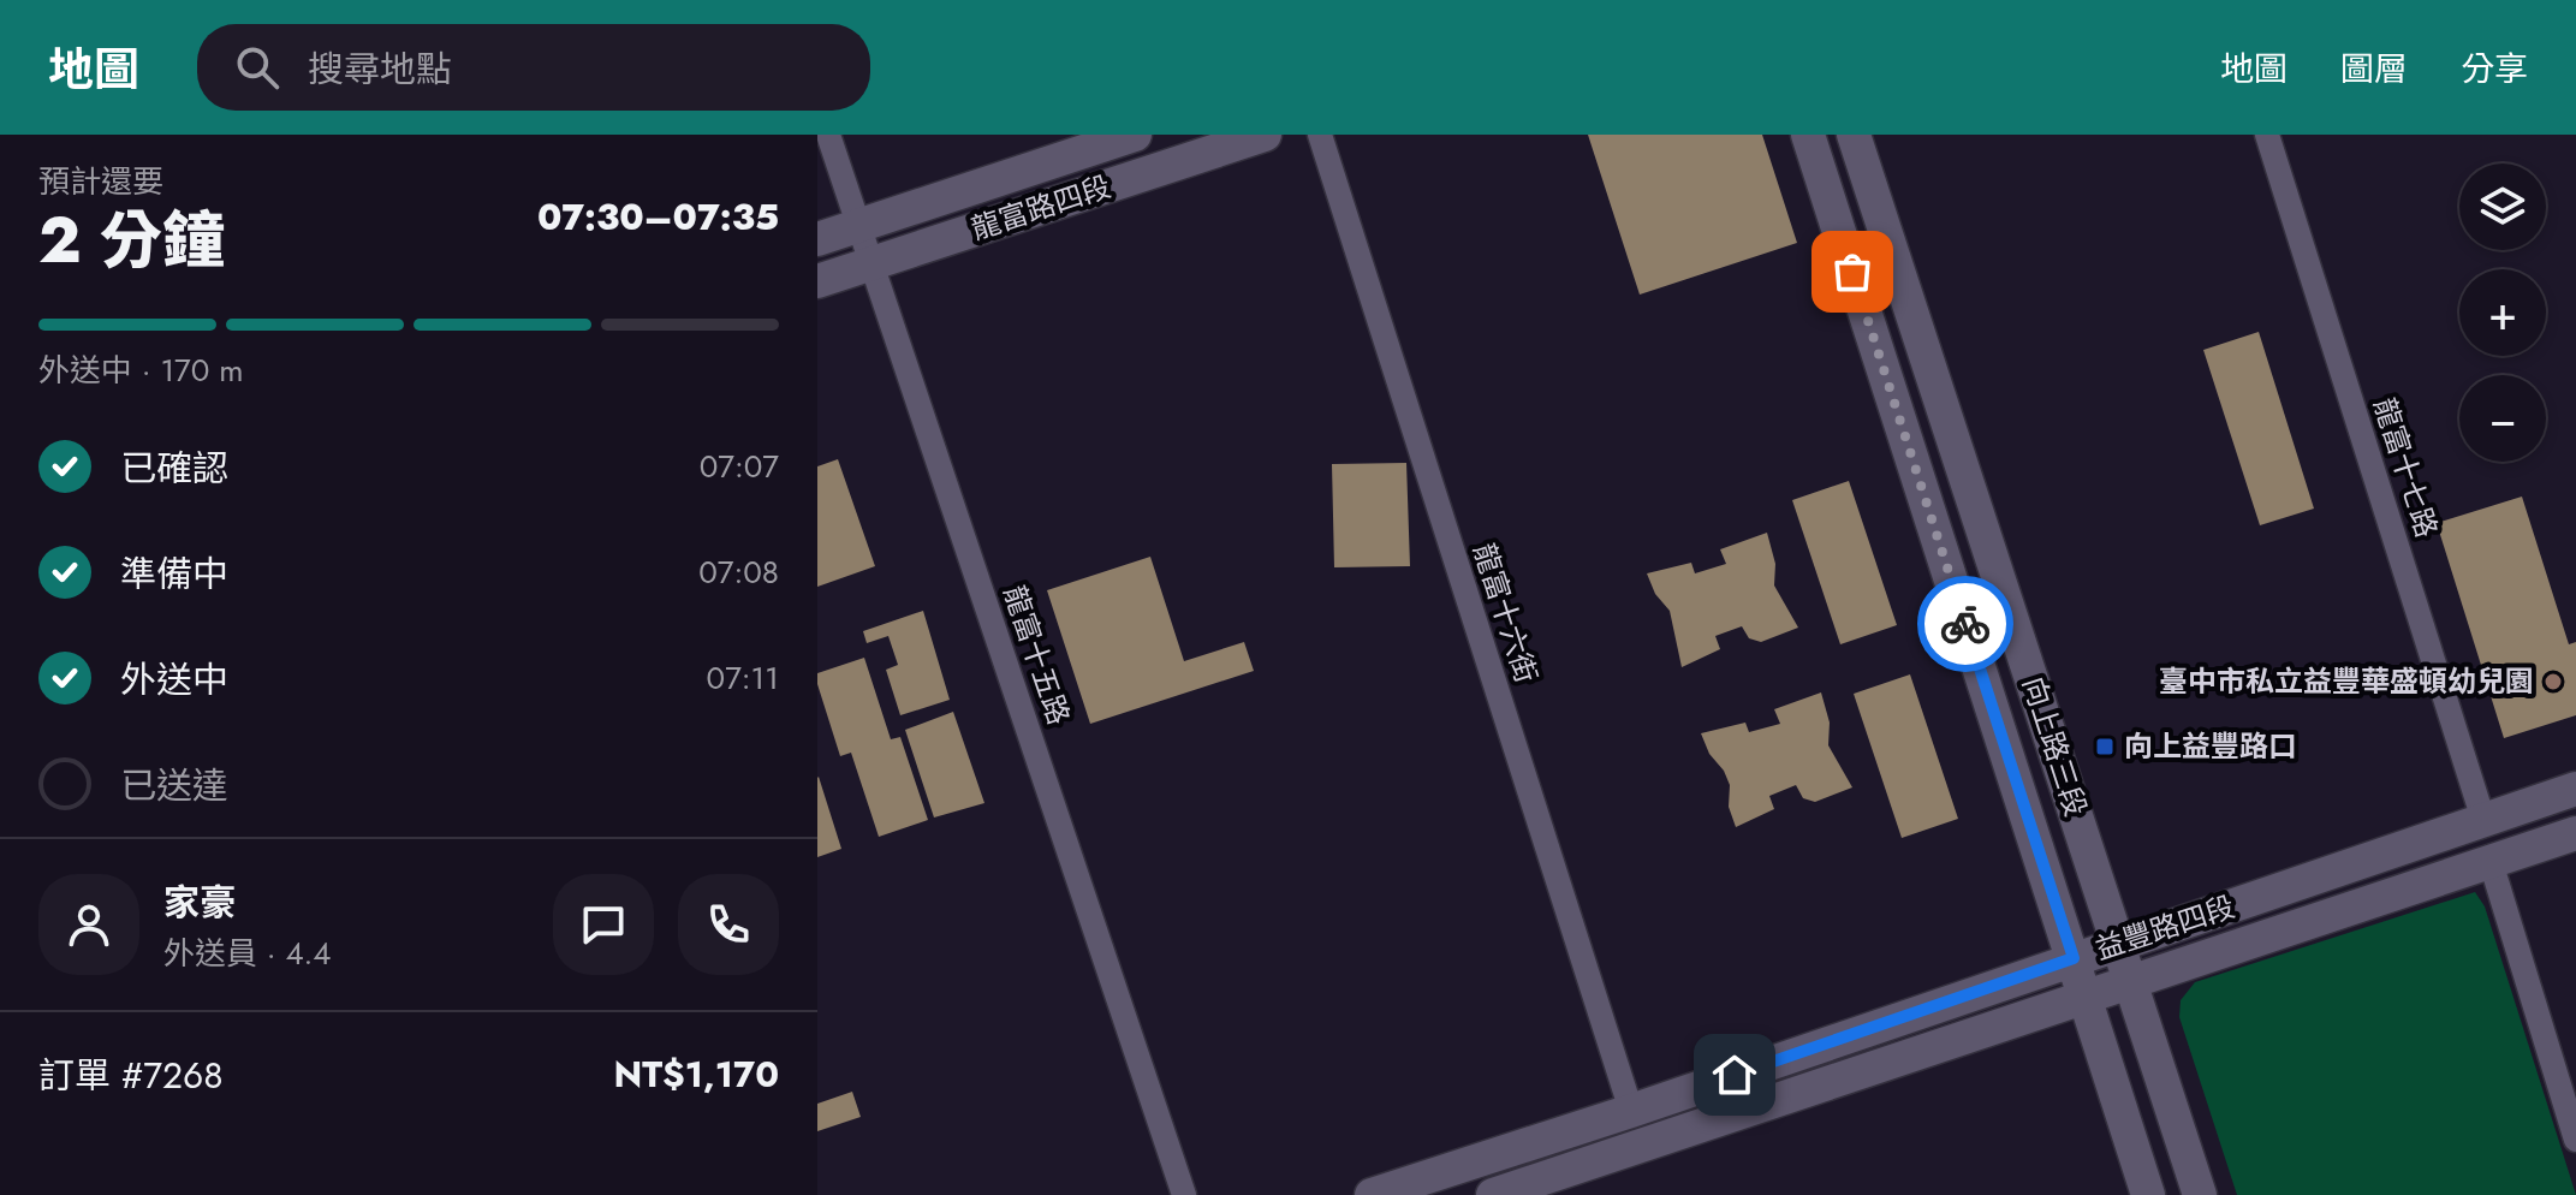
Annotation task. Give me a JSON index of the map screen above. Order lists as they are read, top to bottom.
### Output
{
  "streets": {
    "street": [
      "龍富路四段",
      "龍富十七路",
      "龍富十六街",
      "龍富十五路",
      "向上路三段",
      "益豐路四段"
    ]
  },
  "crossings": [
    ["龍富路四段", "龍富十五路"],
    ["龍富十七路", "益豐路四段"],
    ["龍富十六街", "益豐路四段"],
    ["向上路三段", "益豐路四段"]
  ],
  "places": {
    "other": ["臺中市私立益豐華盛頓幼兒園"],
    "transit": ["向上益豐路口"]
  },
  "page": {
    "header": "地圖",
    "search": "搜尋地點",
    "nav": ["地圖", "圖層", "分享"],
    "heading": ["2 分鐘", "預計還要", "07:30–07:35"],
    "panel": [
      "家豪",
      "外送員 · 4.4",
      "訂單 #7268",
      "NT$1,170"
    ],
    "map_buttons": ["+", "−"],
    "bar": "外送中 · 170 m",
    "list": [
      ["已確認", "07:07"],
      ["準備中", "07:08"],
      ["外送中", "07:11"],
      "已送達"
    ]
  }
}
